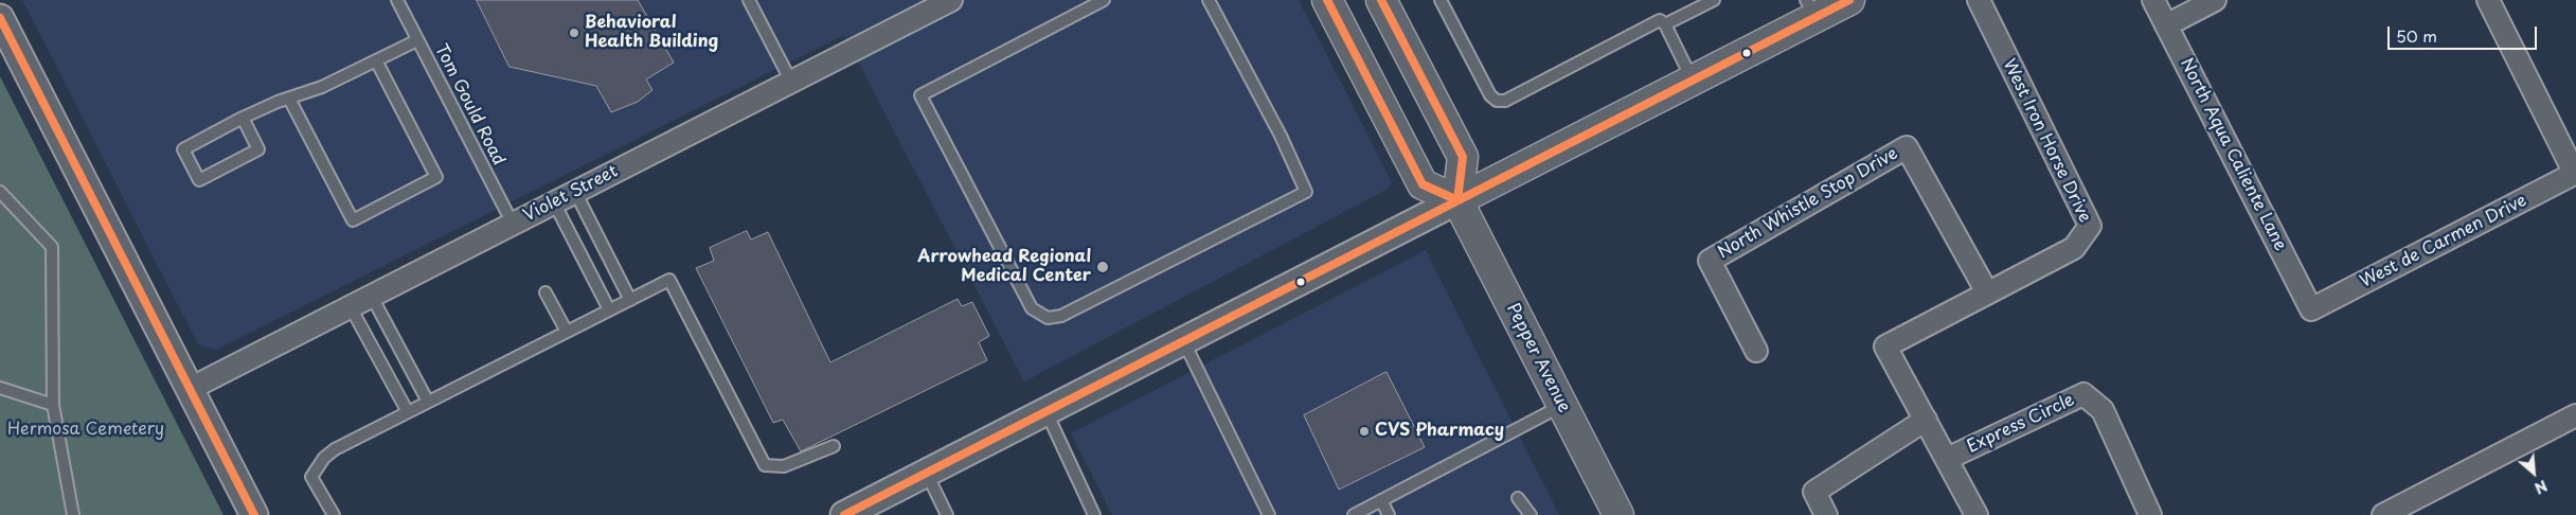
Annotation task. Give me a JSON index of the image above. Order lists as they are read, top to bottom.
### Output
{
  "streets": {
    "main road": ["Pepper Avenue"],
    "street": [
      "West Iron Horse Drive",
      "North Aqua Caliente Lane",
      "Violet Street",
      "North Whistle Stop Drive",
      "West de Carmen Drive",
      "Express Circle"
    ],
    "lane": ["Tom Gould Road"]
  },
  "crossings": [
    ["Tom Gould Road", "Violet Street"],
    ["West Iron Horse Drive", "North Whistle Stop Drive"],
    ["North Aqua Caliente Lane", "West de Carmen Drive"]
  ],
  "parks": ["Hermosa Cemetery"],
  "places": ["Behavioral Health Building", "Arrowhead Regional Medical Center", "CVS Pharmacy"],
  "scale_bar": "50 m",
  "north": "bottom right"
}
